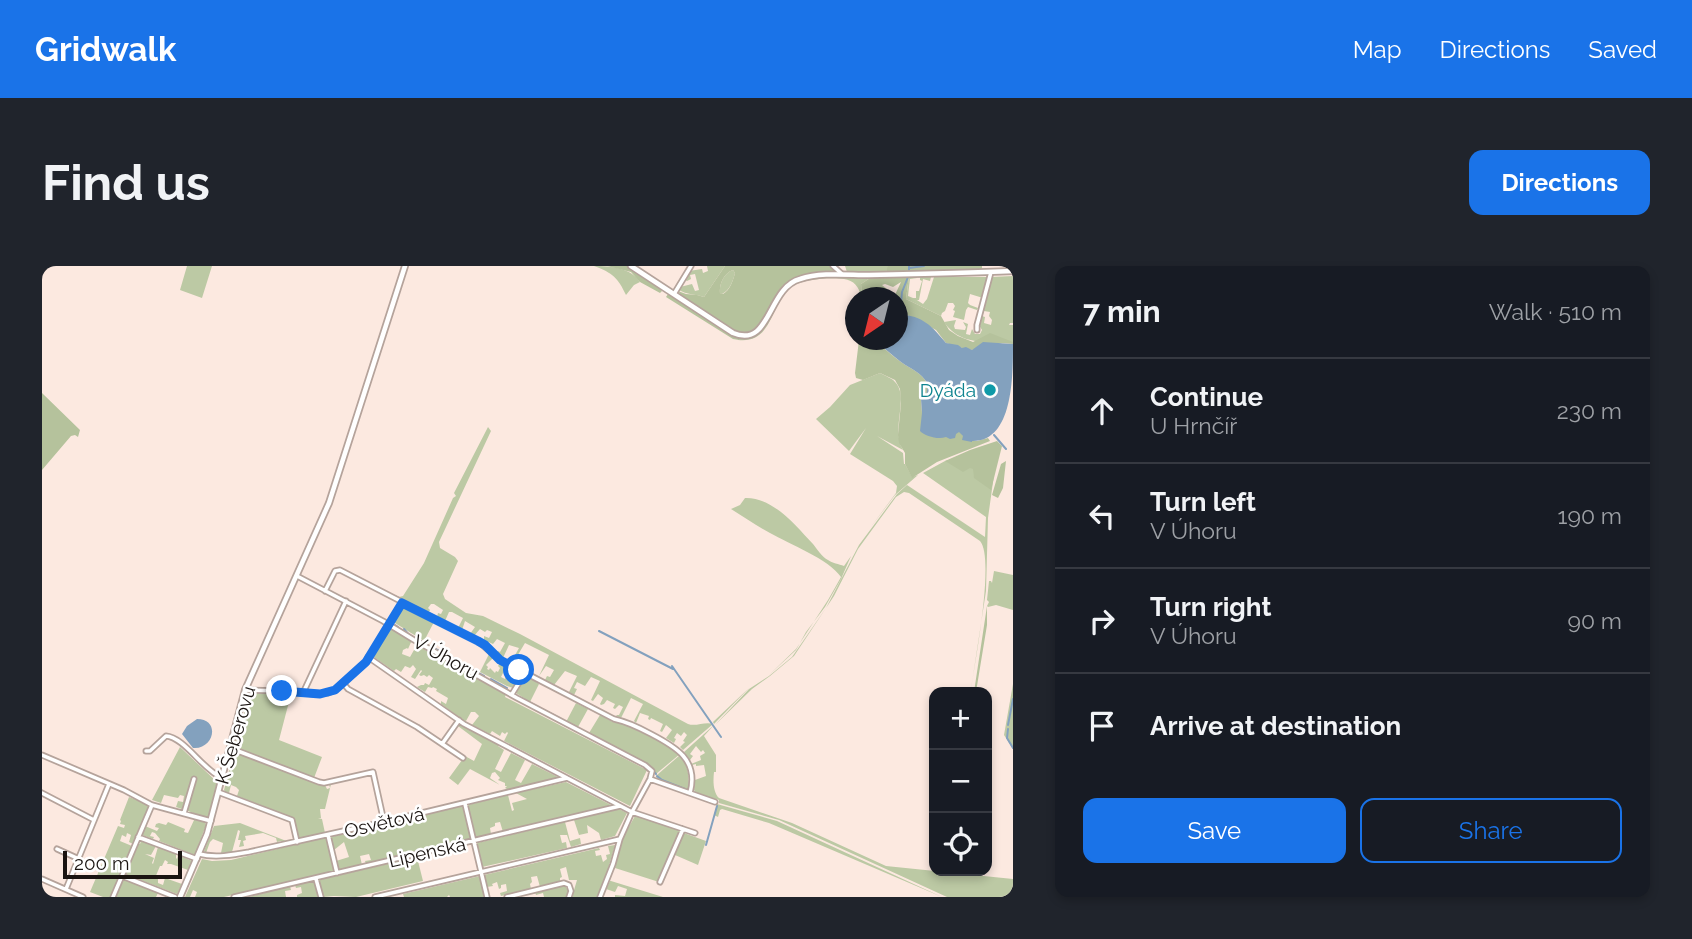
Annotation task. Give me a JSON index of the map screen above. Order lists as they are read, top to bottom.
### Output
{
  "streets": {
    "street": [
      "V Úhoru",
      "K Šeberovu",
      "Osvětová",
      "Lipenská"
    ]
  },
  "crossings": [
    ["V Úhoru", "K Šeberovu"],
    ["K Šeberovu", "Osvětová"]
  ],
  "places": ["Dyáda"],
  "scale_bar": "200 m",
  "north": "bottom left",
  "page": {
    "header": "Gridwalk",
    "nav": ["Map", "Directions", "Saved"],
    "buttons": [
      "Directions",
      ["Save", "Share"]
    ],
    "title": "Find us",
    "heading": ["7 min", "Walk · 510 m"],
    "list": [
      ["Continue", "U Hrnčíř", "230 m"],
      ["Turn left", "V Úhoru", "190 m"],
      ["Turn right", "V Úhoru", "90 m"],
      "Arrive at destination"
    ],
    "map_buttons": ["+", "−"],
    "scale": "200 m"
  }
}
